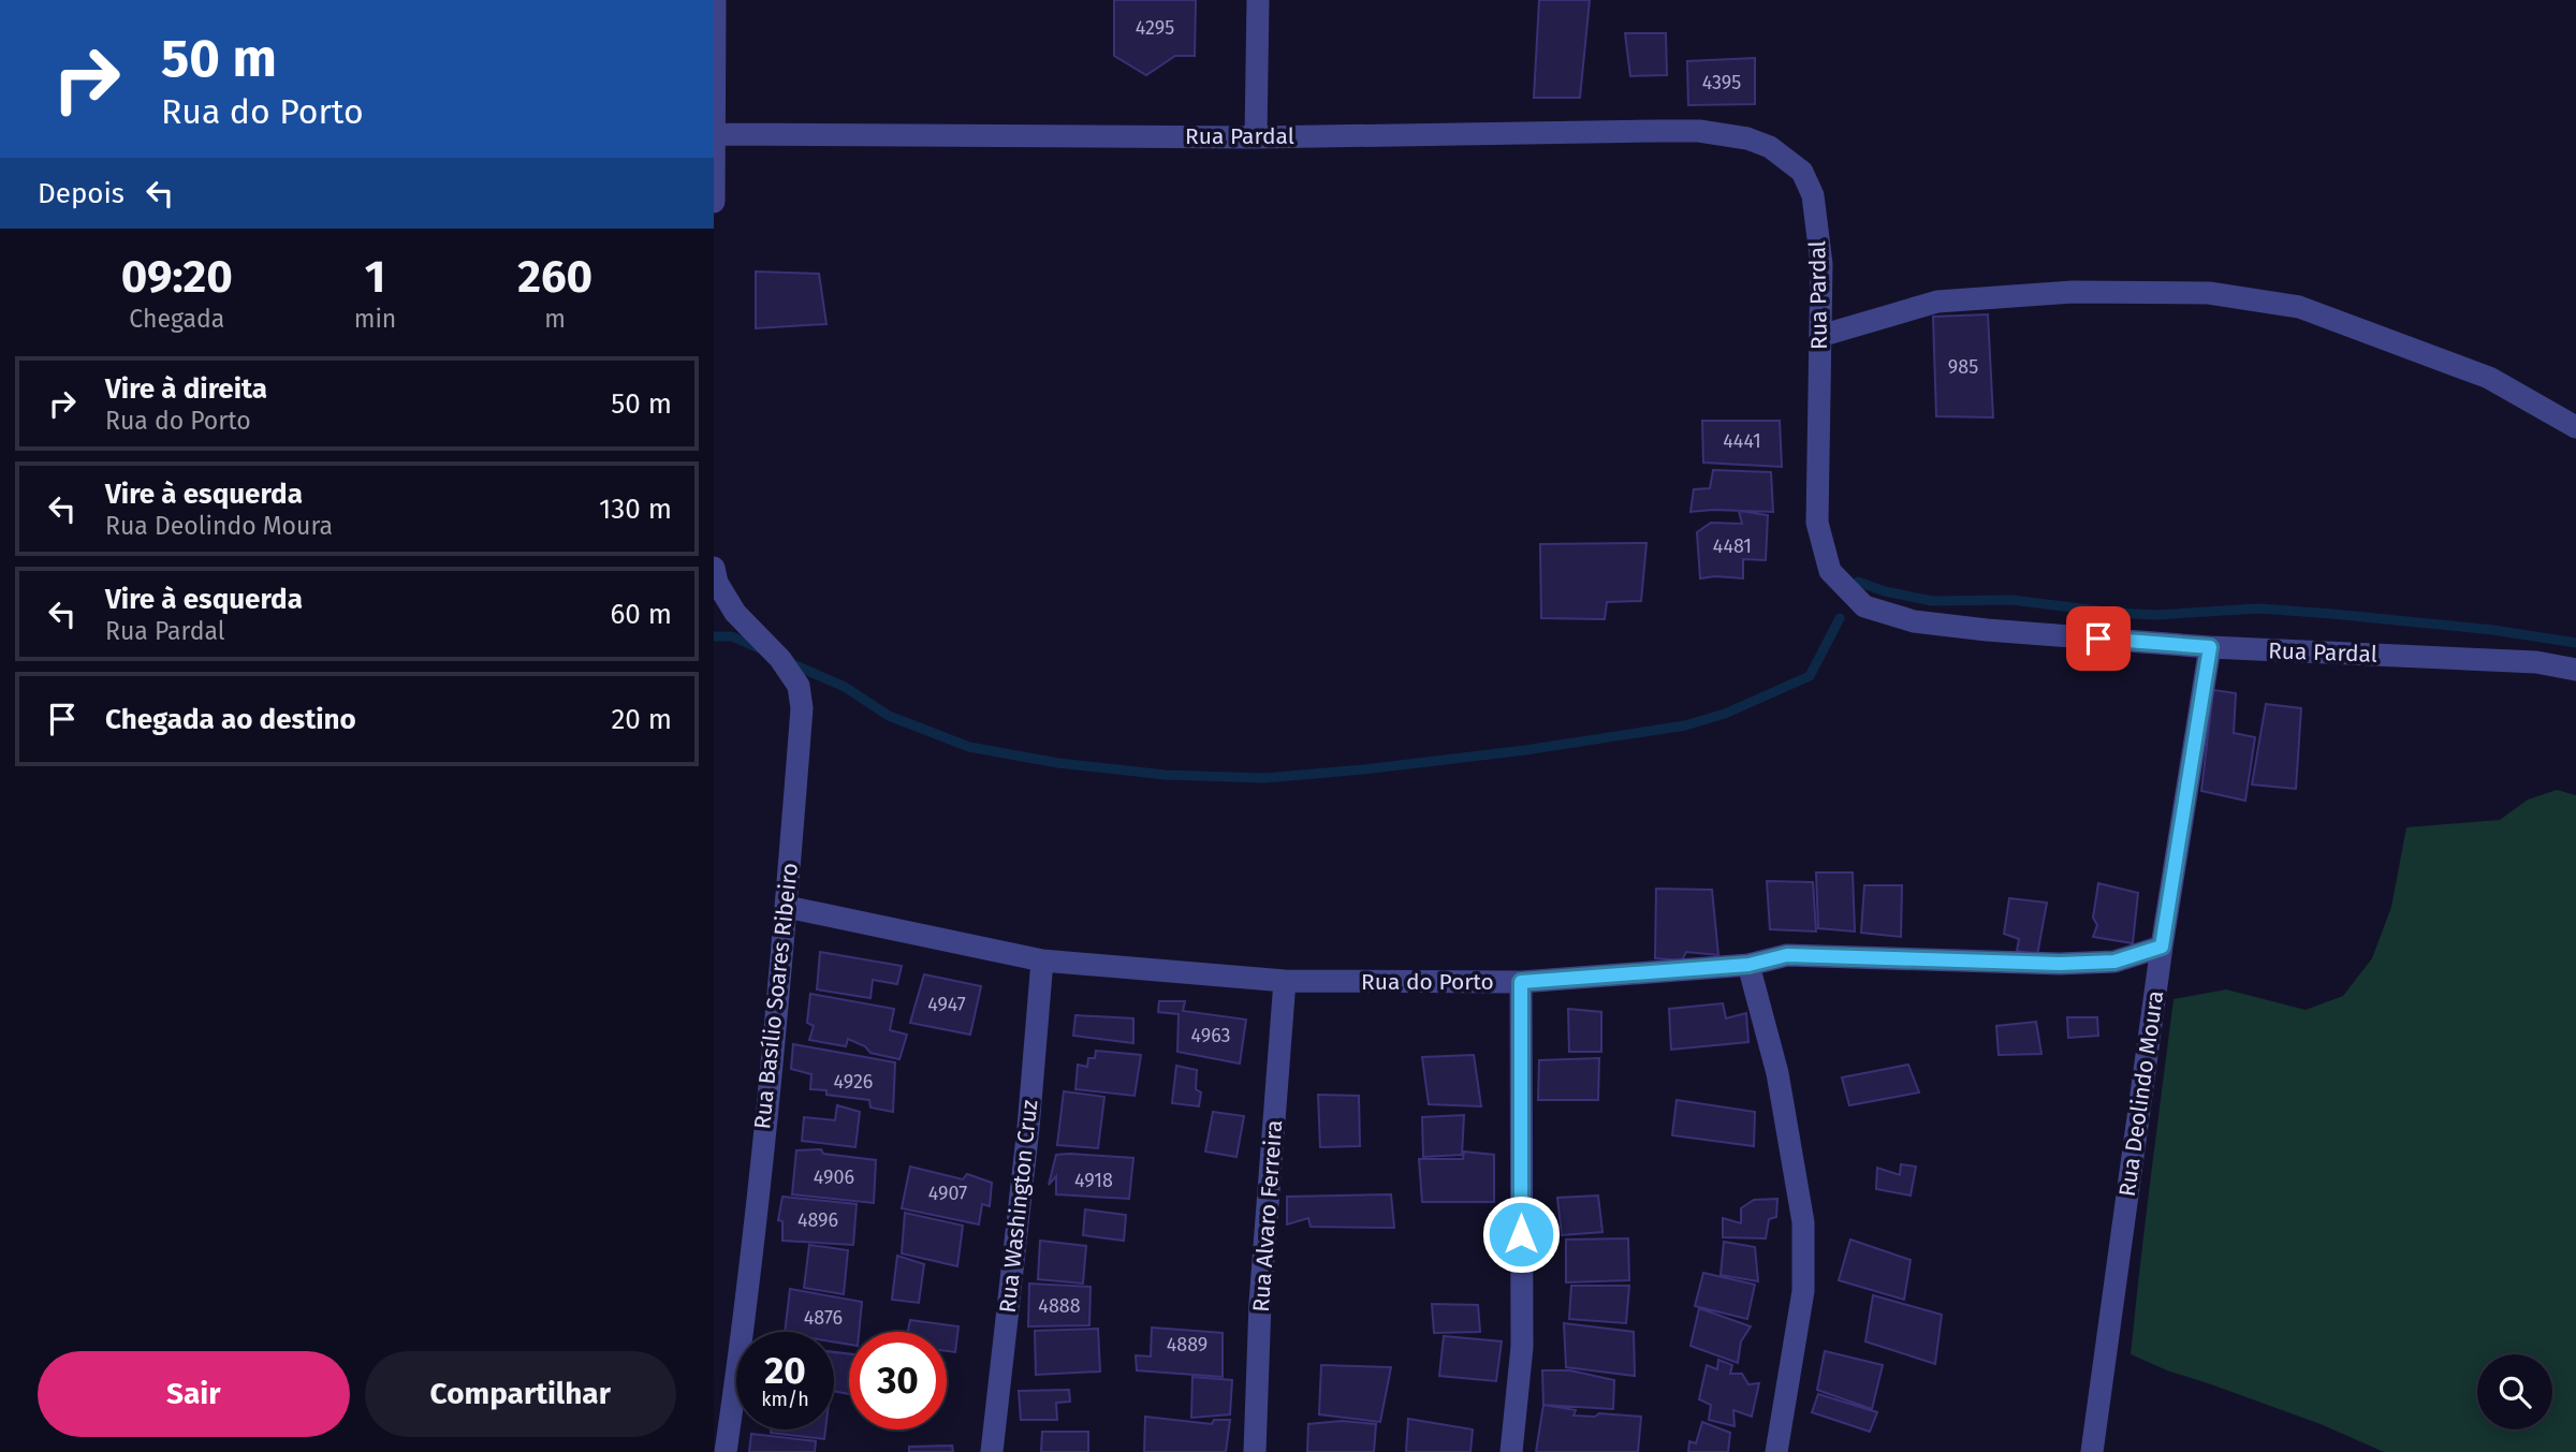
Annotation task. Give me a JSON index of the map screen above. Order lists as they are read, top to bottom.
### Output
{
  "streets": {
    "street": [
      "Rua Pardal",
      "Rua do Porto",
      "Rua Basílio Soares Ribeiro",
      "Rua Deolindo Moura",
      "Rua Washington Cruz",
      "Rua Alvaro Ferreira"
    ]
  },
  "crossings": [
    ["Rua Pardal", "Rua Deolindo Moura"],
    ["Rua do Porto", "Rua Basílio Soares Ribeiro"],
    ["Rua do Porto", "Rua Deolindo Moura"],
    ["Rua do Porto", "Rua Washington Cruz"],
    ["Rua do Porto", "Rua Alvaro Ferreira"]
  ],
  "house_numbers": [
    "4295",
    "4395",
    "985",
    "4441",
    "4481",
    "4947",
    "4963",
    "4926",
    "4906",
    "4918",
    "4907",
    "4896",
    "4888",
    "4876",
    "4889"
  ],
  "page": {
    "turn": ["50 m", "Rua do Porto"],
    "then": "Depois",
    "eta": [
      "09:20",
      "Chegada",
      "1",
      "min",
      "260",
      "m"
    ],
    "list": [
      {
        "name": "Vire à direita",
        "note": "Rua do Porto",
        "value": "50 m"
      },
      {
        "name": "Vire à esquerda",
        "note": "Rua Deolindo Moura",
        "value": "130 m"
      },
      {
        "name": "Vire à esquerda",
        "note": "Rua Pardal",
        "value": "60 m"
      },
      {
        "name": "Chegada ao destino",
        "value": "20 m"
      }
    ],
    "speed": "20 km/h",
    "limit": "30",
    "buttons": ["Sair", "Compartilhar"]
  }
}
